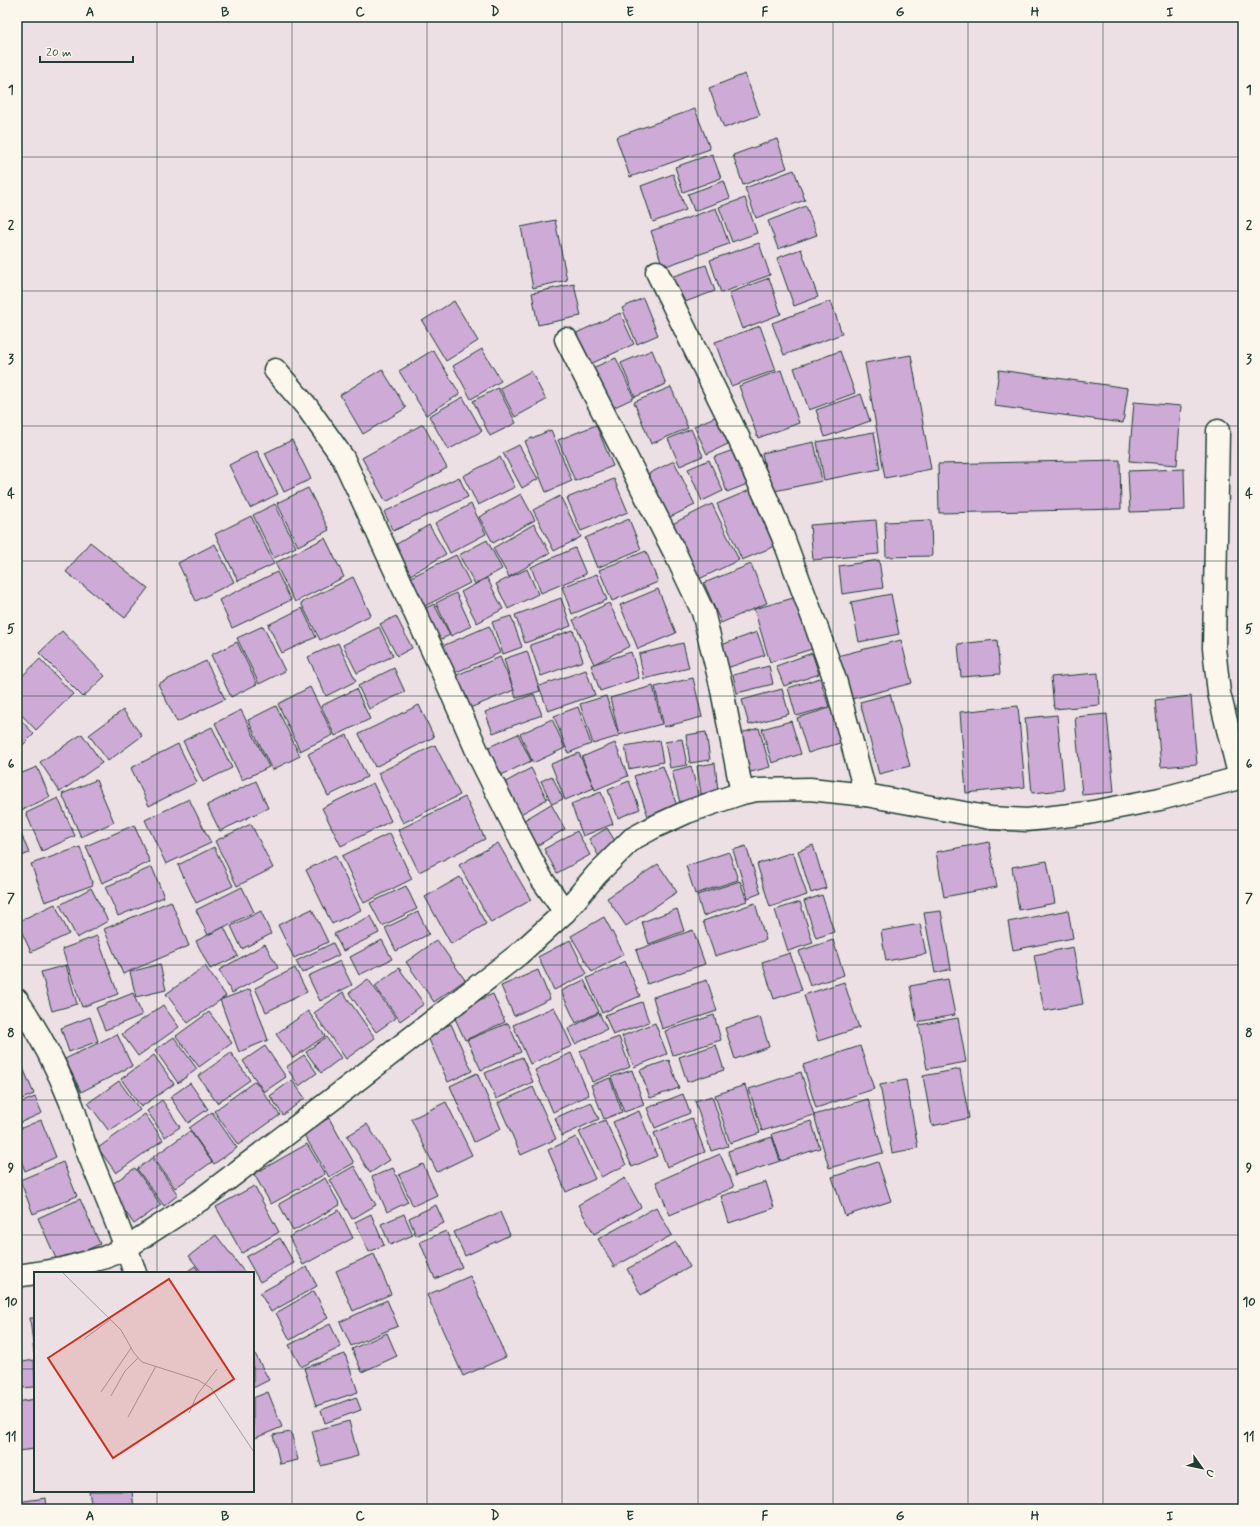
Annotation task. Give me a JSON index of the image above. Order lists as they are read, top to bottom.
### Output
{
  "scale_bar": "20 m",
  "north": "bottom right",
  "grid": {
    "columns": [
      "A",
      "B",
      "C",
      "D",
      "E",
      "F",
      "G",
      "H",
      "I"
    ],
    "rows": [
      "1",
      "2",
      "3",
      "4",
      "5",
      "6",
      "7",
      "8",
      "9",
      "10",
      "11"
    ]
  }
}
